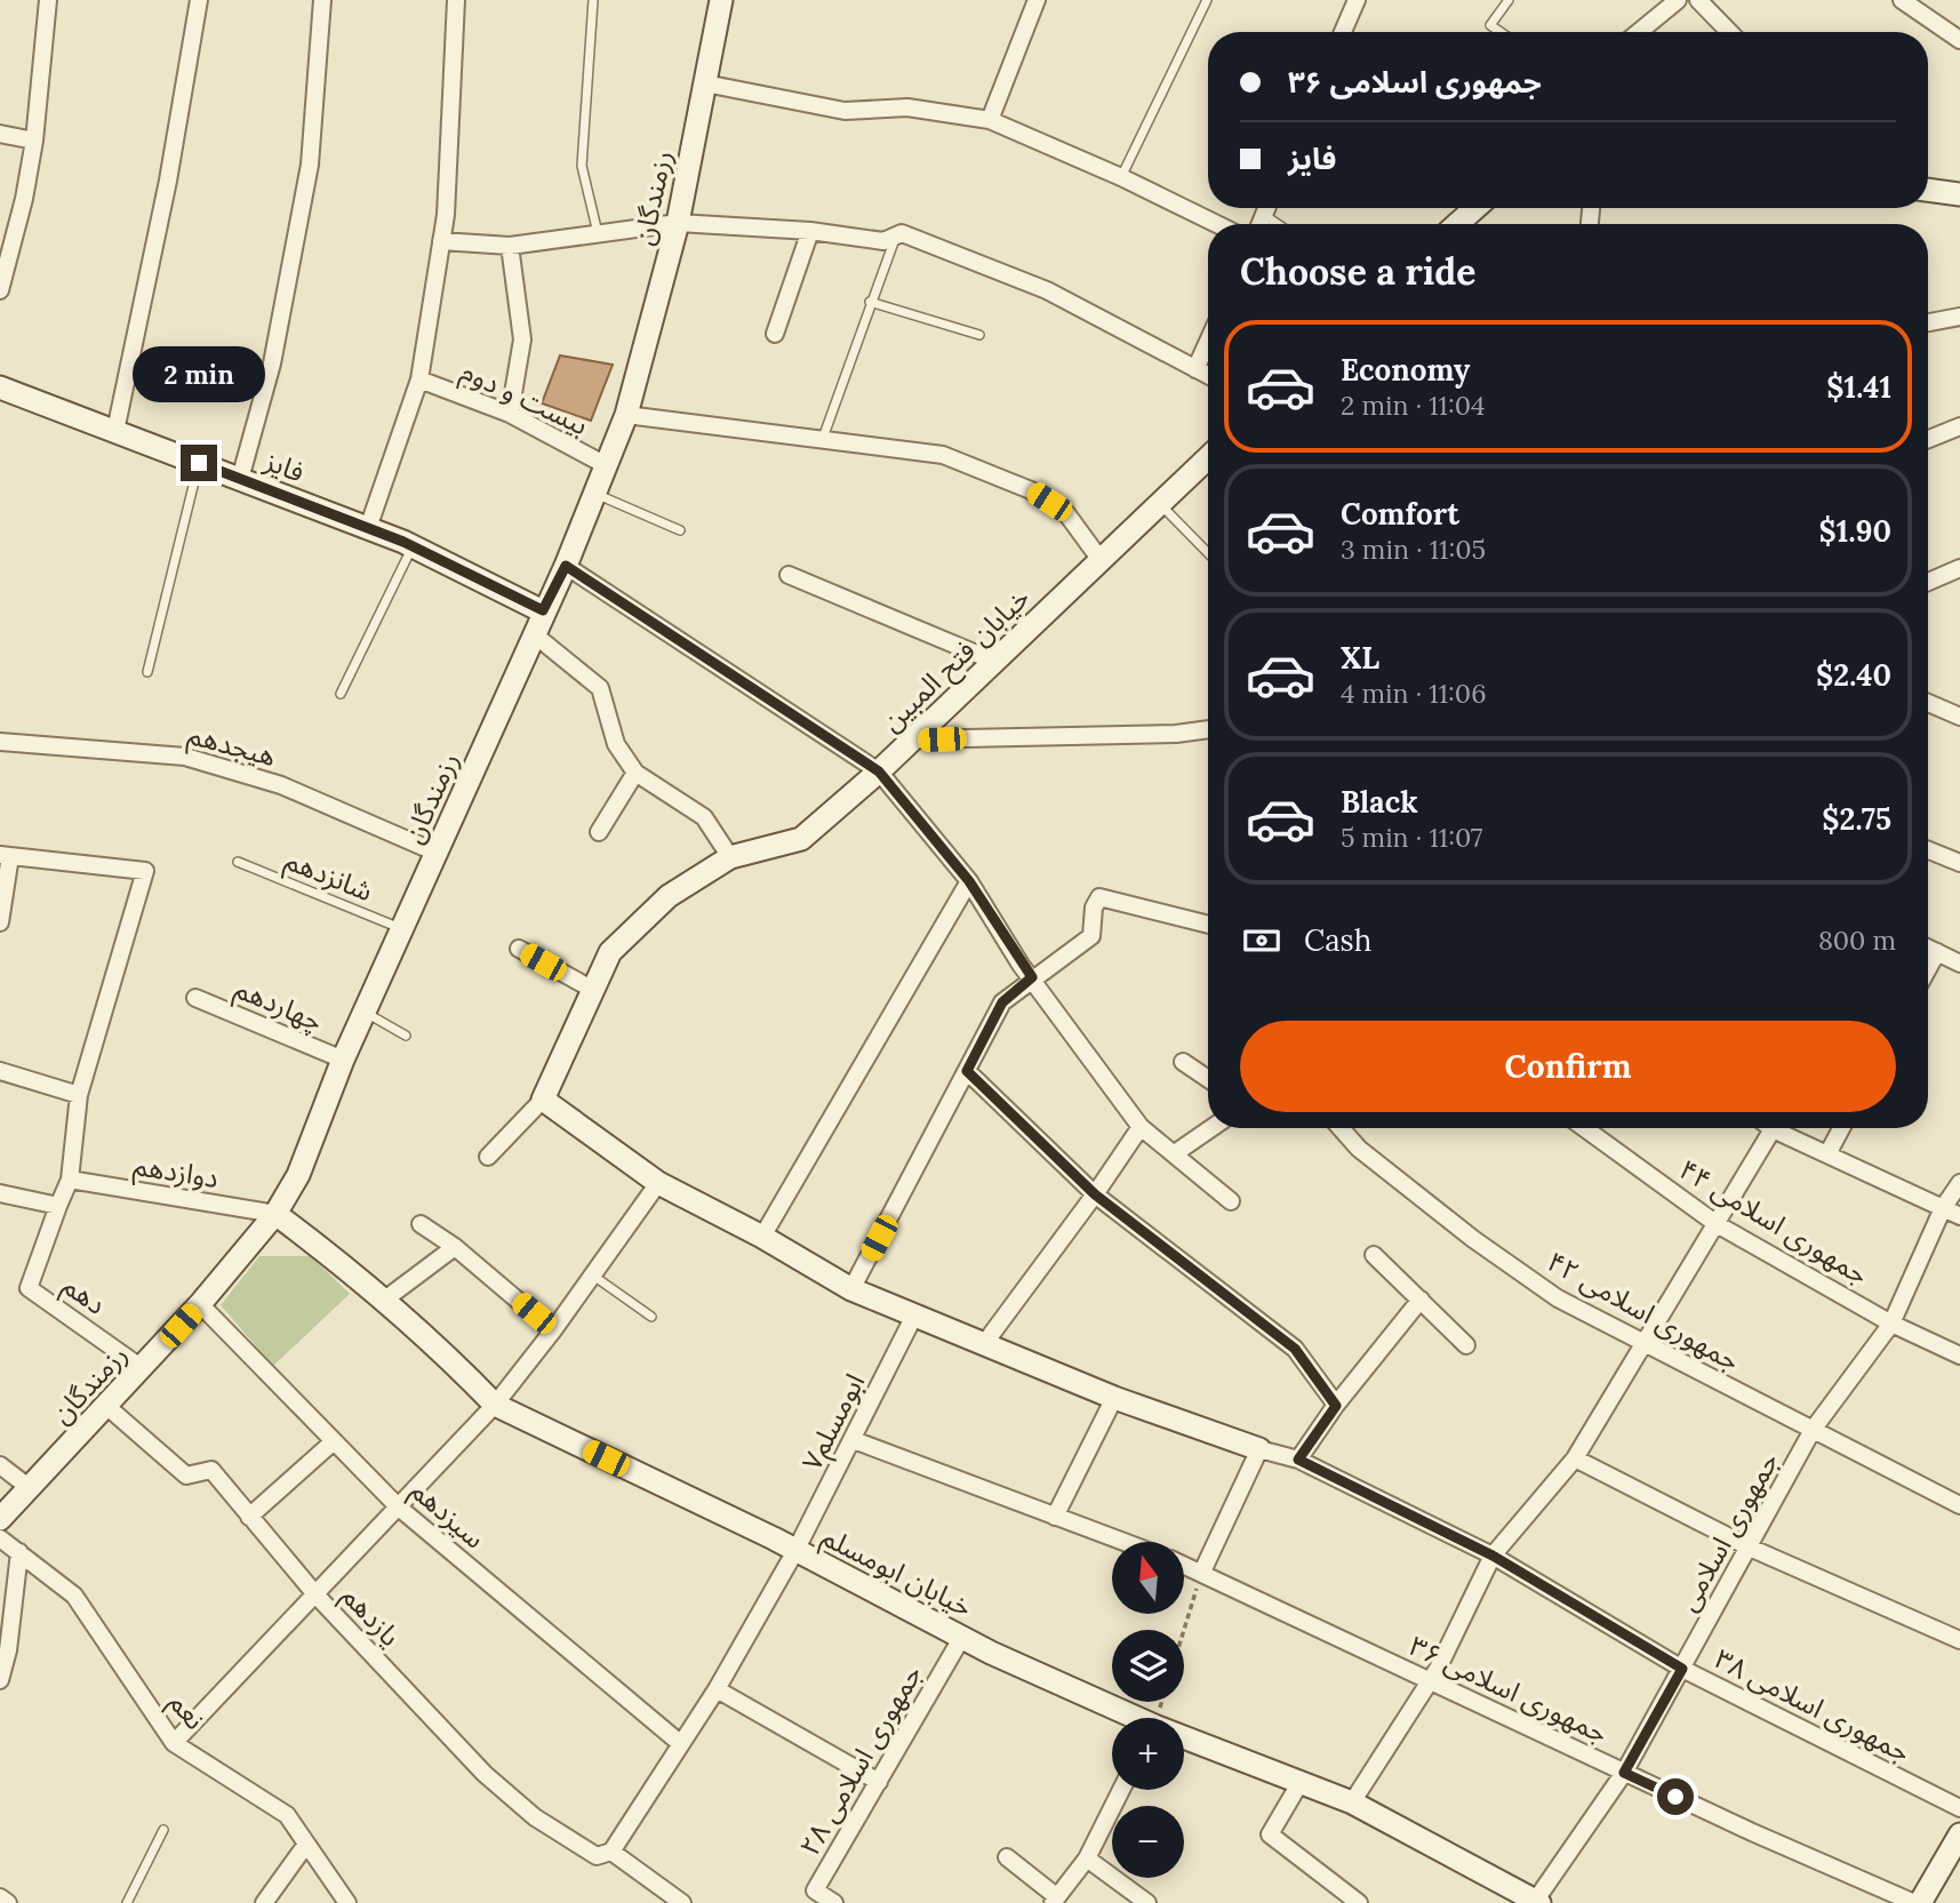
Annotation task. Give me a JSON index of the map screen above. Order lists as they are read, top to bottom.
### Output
{
  "streets": {
    "street": [
      "رزمندگان",
      "بیست و دوم",
      "فایز",
      "خیابان فتح المبین",
      "هیجدهم",
      "چهاردهم",
      "دوازدهم",
      "جمهوری اسلامی ۴۴",
      "دهم",
      "جمهوری اسلامی ۴۲",
      "ابومسلم۷",
      "سیزدهم",
      "جمهوری اسلامی",
      "خیابان ابومسلم",
      "یازدهم",
      "جمهوری اسلامی ۳۶",
      "جمهوری اسلامی ۳۸",
      "نعم",
      "جمهوری اسلامی ۲۸"
    ],
    "lane": ["شانزدهم"]
  },
  "crossings": [
    ["رزمندگان", "بیست و دوم"],
    ["رزمندگان", "فایز"],
    ["رزمندگان", "هیجدهم"],
    ["رزمندگان", "شانزدهم"],
    ["رزمندگان", "چهاردهم"],
    ["رزمندگان", "دوازدهم"],
    ["رزمندگان", "دهم"],
    ["رزمندگان", "سیزدهم"],
    ["رزمندگان", "خیابان ابومسلم"],
    ["رزمندگان", "یازدهم"],
    ["دوازدهم", "خیابان ابومسلم"],
    ["جمهوری اسلامی ۴۴", "جمهوری اسلامی"],
    ["جمهوری اسلامی ۴۲", "جمهوری اسلامی"],
    ["ابومسلم۷", "سیزدهم"],
    ["ابومسلم۷", "خیابان ابومسلم"],
    ["ابومسلم۷", "یازدهم"],
    ["جمهوری اسلامی", "خیابان ابومسلم"],
    ["جمهوری اسلامی", "جمهوری اسلامی ۳۶"],
    ["جمهوری اسلامی", "جمهوری اسلامی ۳۸"],
    ["خیابان ابومسلم", "جمهوری اسلامی ۲۸"]
  ],
  "north": "top",
  "page": {
    "banner": ["جمهوری اسلامی ۳۶", "فایز"],
    "heading": "Choose a ride",
    "list": [
      {
        "name": "Economy",
        "note": "2 min · 11:04",
        "value": "$1.41"
      },
      {
        "name": "Comfort",
        "note": "3 min · 11:05",
        "value": "$1.90"
      },
      {
        "name": "XL",
        "note": "4 min · 11:06",
        "value": "$2.40"
      },
      {
        "name": "Black",
        "note": "5 min · 11:07",
        "value": "$2.75"
      }
    ],
    "bubble": "2 min",
    "pay": ["Cash", "800 m"],
    "buttons": "Confirm",
    "map_buttons": ["+", "−"]
  }
}
